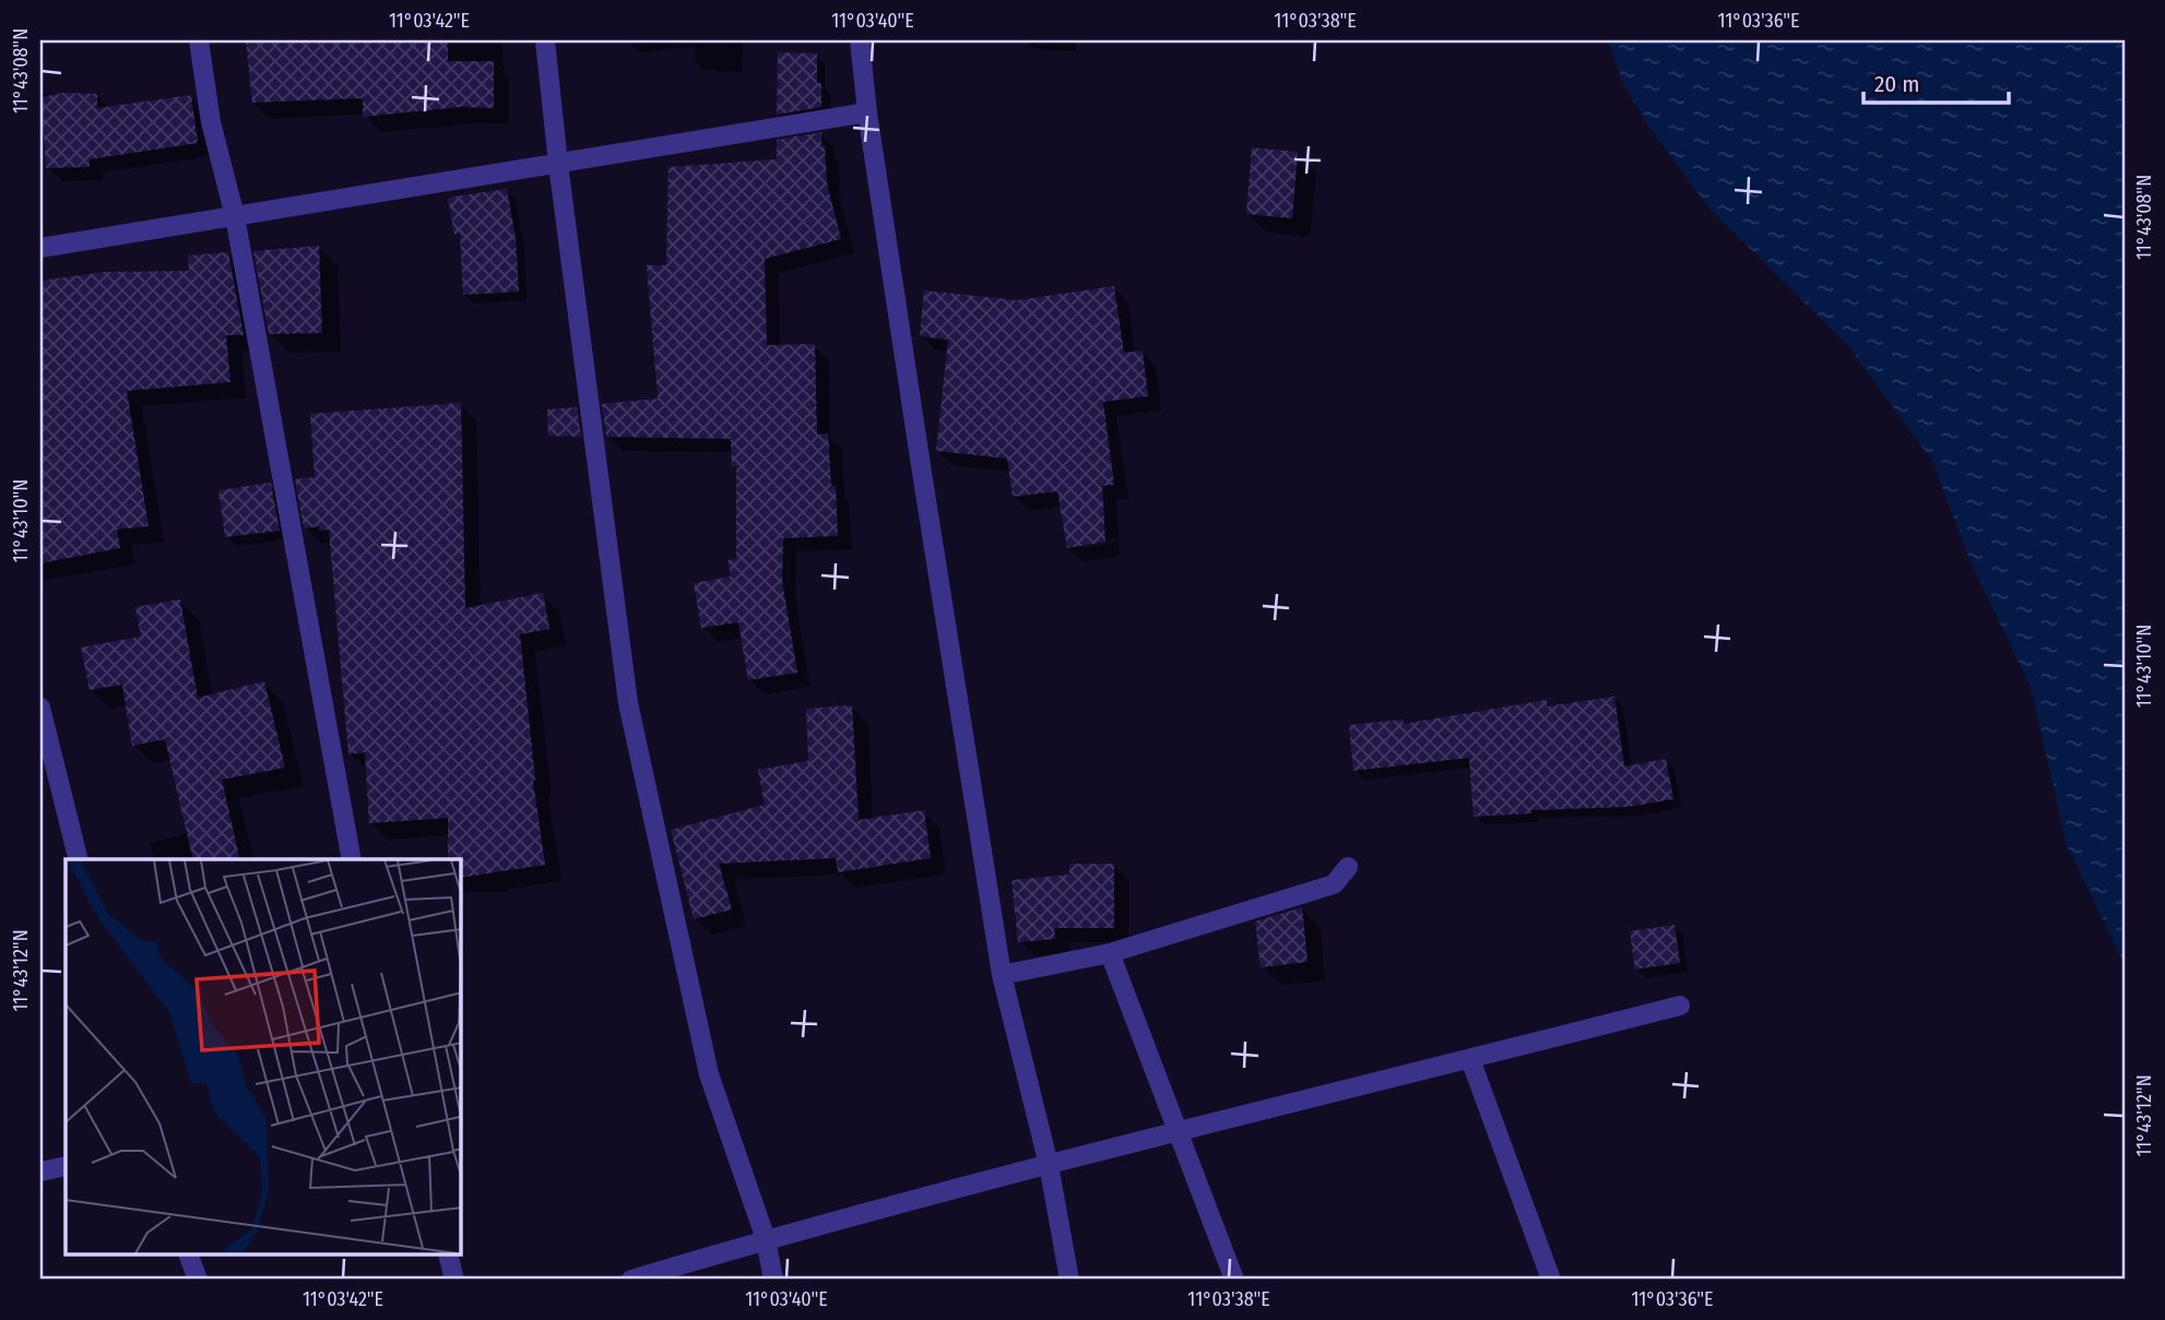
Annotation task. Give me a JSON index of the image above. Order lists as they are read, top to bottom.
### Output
{
  "scale_bar": "20 m",
  "coordinates": [
    "11°03'42\"E",
    "11°03'40\"E",
    "11°03'38\"E",
    "11°03'36\"E",
    "11°43'08\"N",
    "11°43'10\"N",
    "11°43'12\"N"
  ]
}
